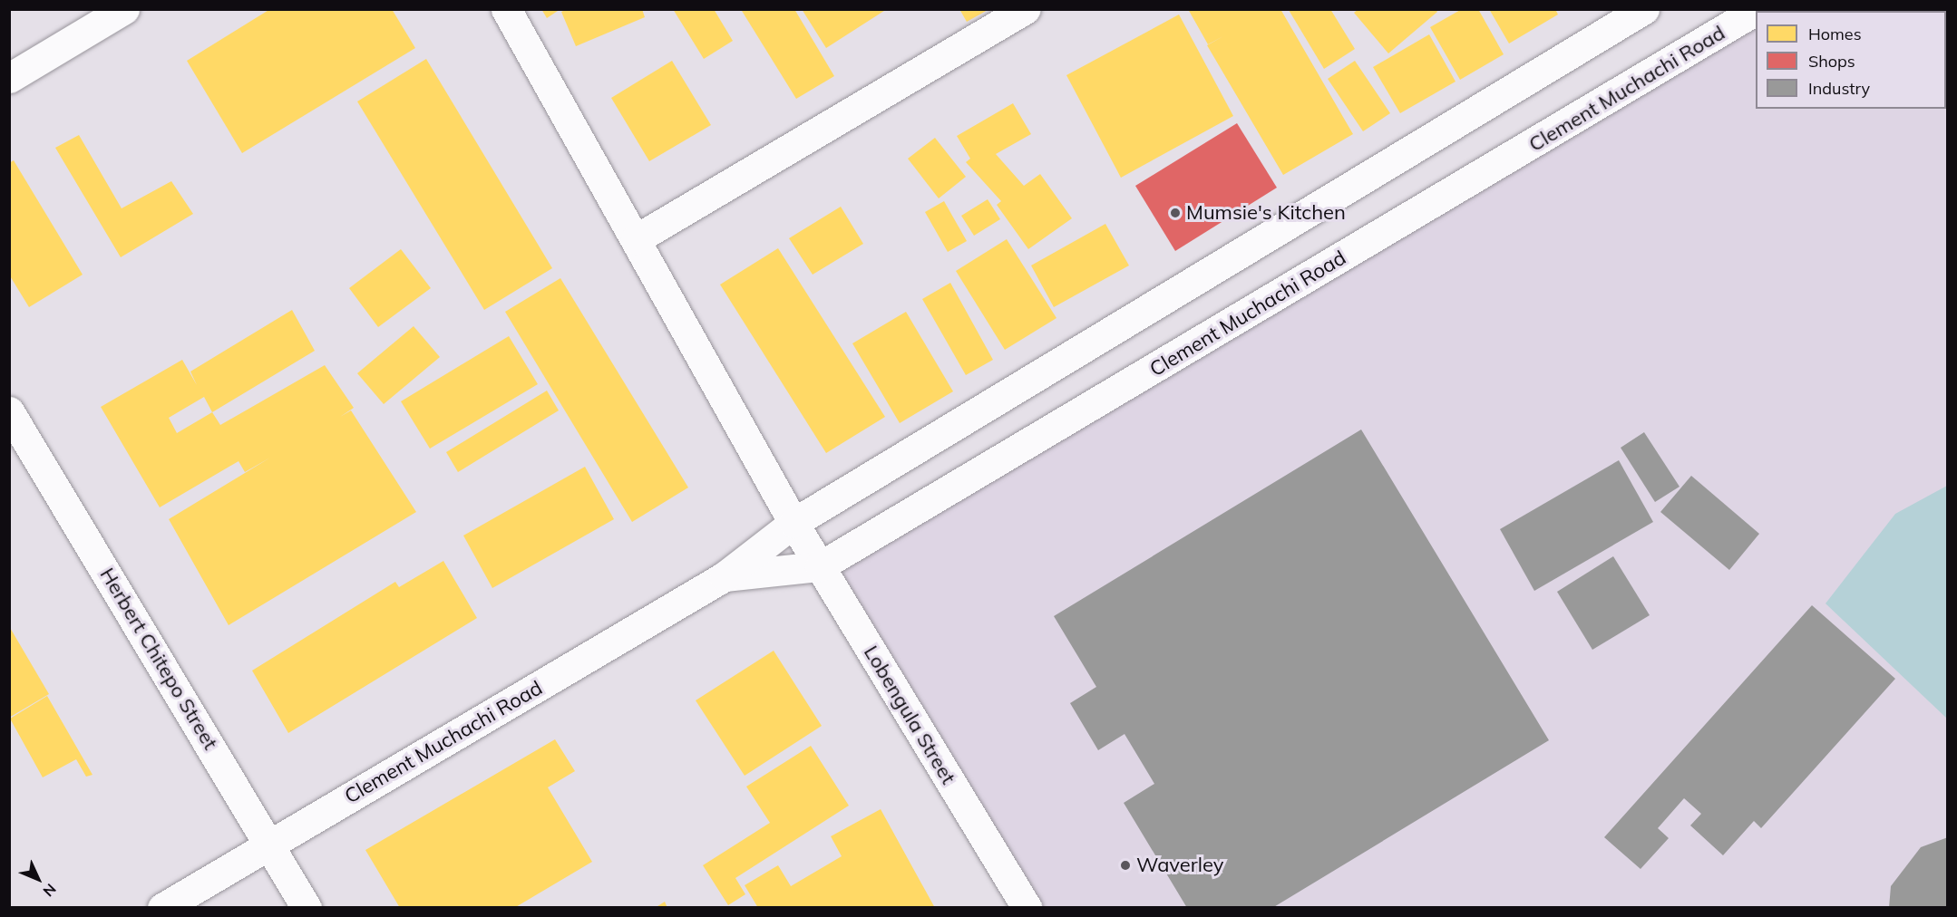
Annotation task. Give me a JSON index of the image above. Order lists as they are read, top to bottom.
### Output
{
  "streets": {
    "main road": ["Clement Muchachi Road", "Herbert Chitepo Street", "Lobengula Street"]
  },
  "crossings": [
    ["Clement Muchachi Road", "Herbert Chitepo Street"],
    ["Clement Muchachi Road", "Lobengula Street"]
  ],
  "places": ["Mumsie's Kitchen", "Waverley"],
  "legend": ["Homes", "Shops", "Industry"],
  "north": "bottom right"
}
